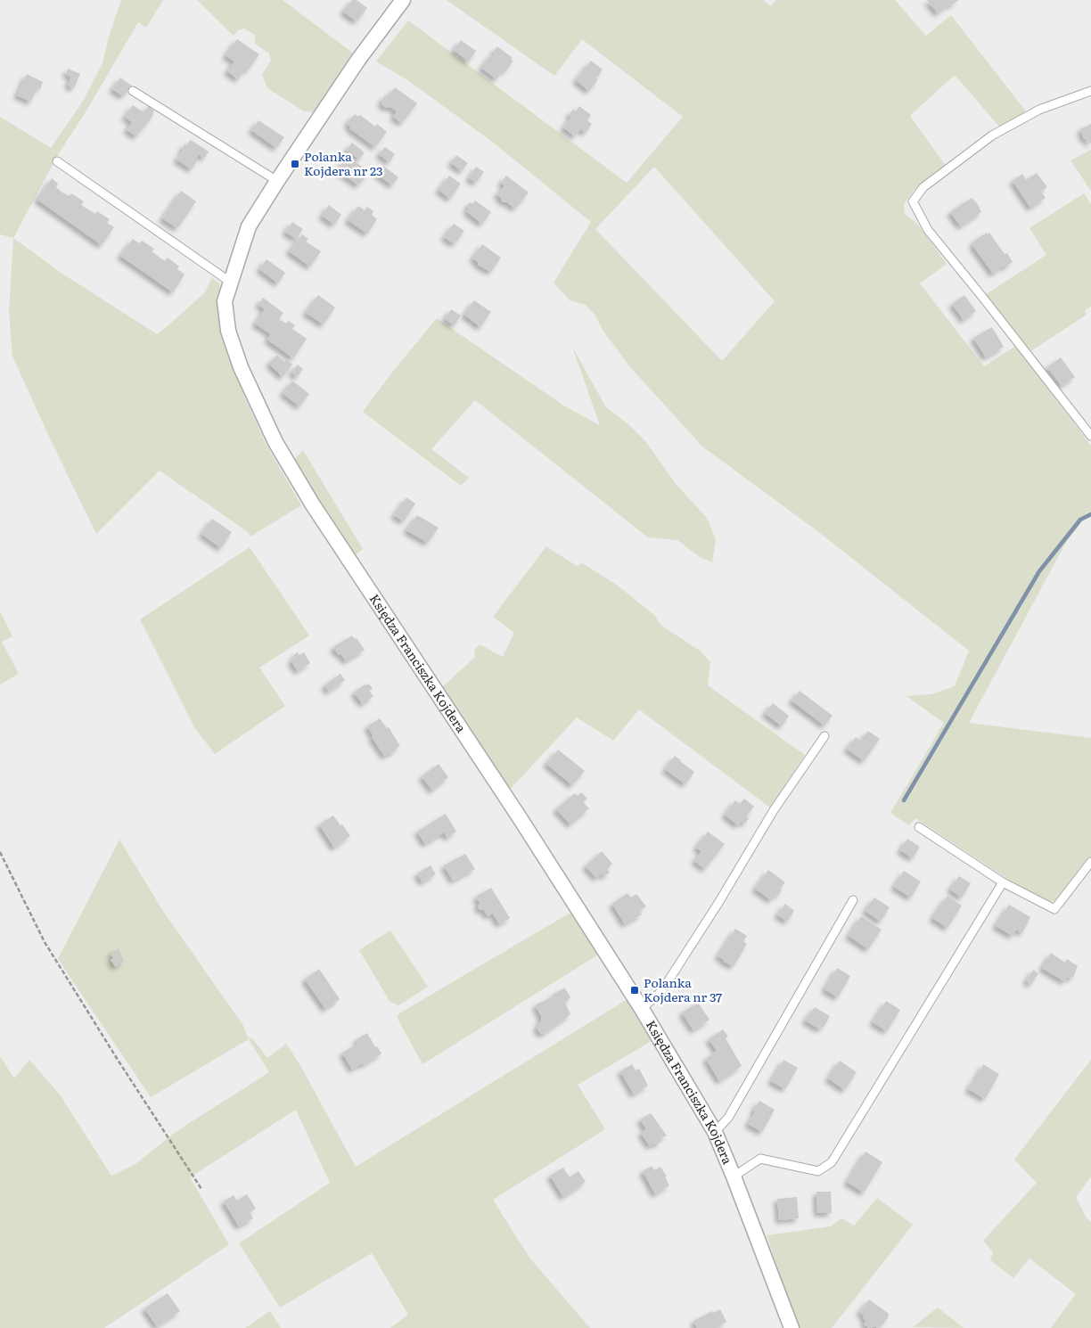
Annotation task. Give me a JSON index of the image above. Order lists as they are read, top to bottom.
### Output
{
  "streets": {
    "street": ["Księdza Franciszka Kojdera"]
  },
  "places": {
    "transit": ["Polanka Kojdera nr 23", "Polanka Kojdera nr 37"]
  }
}
